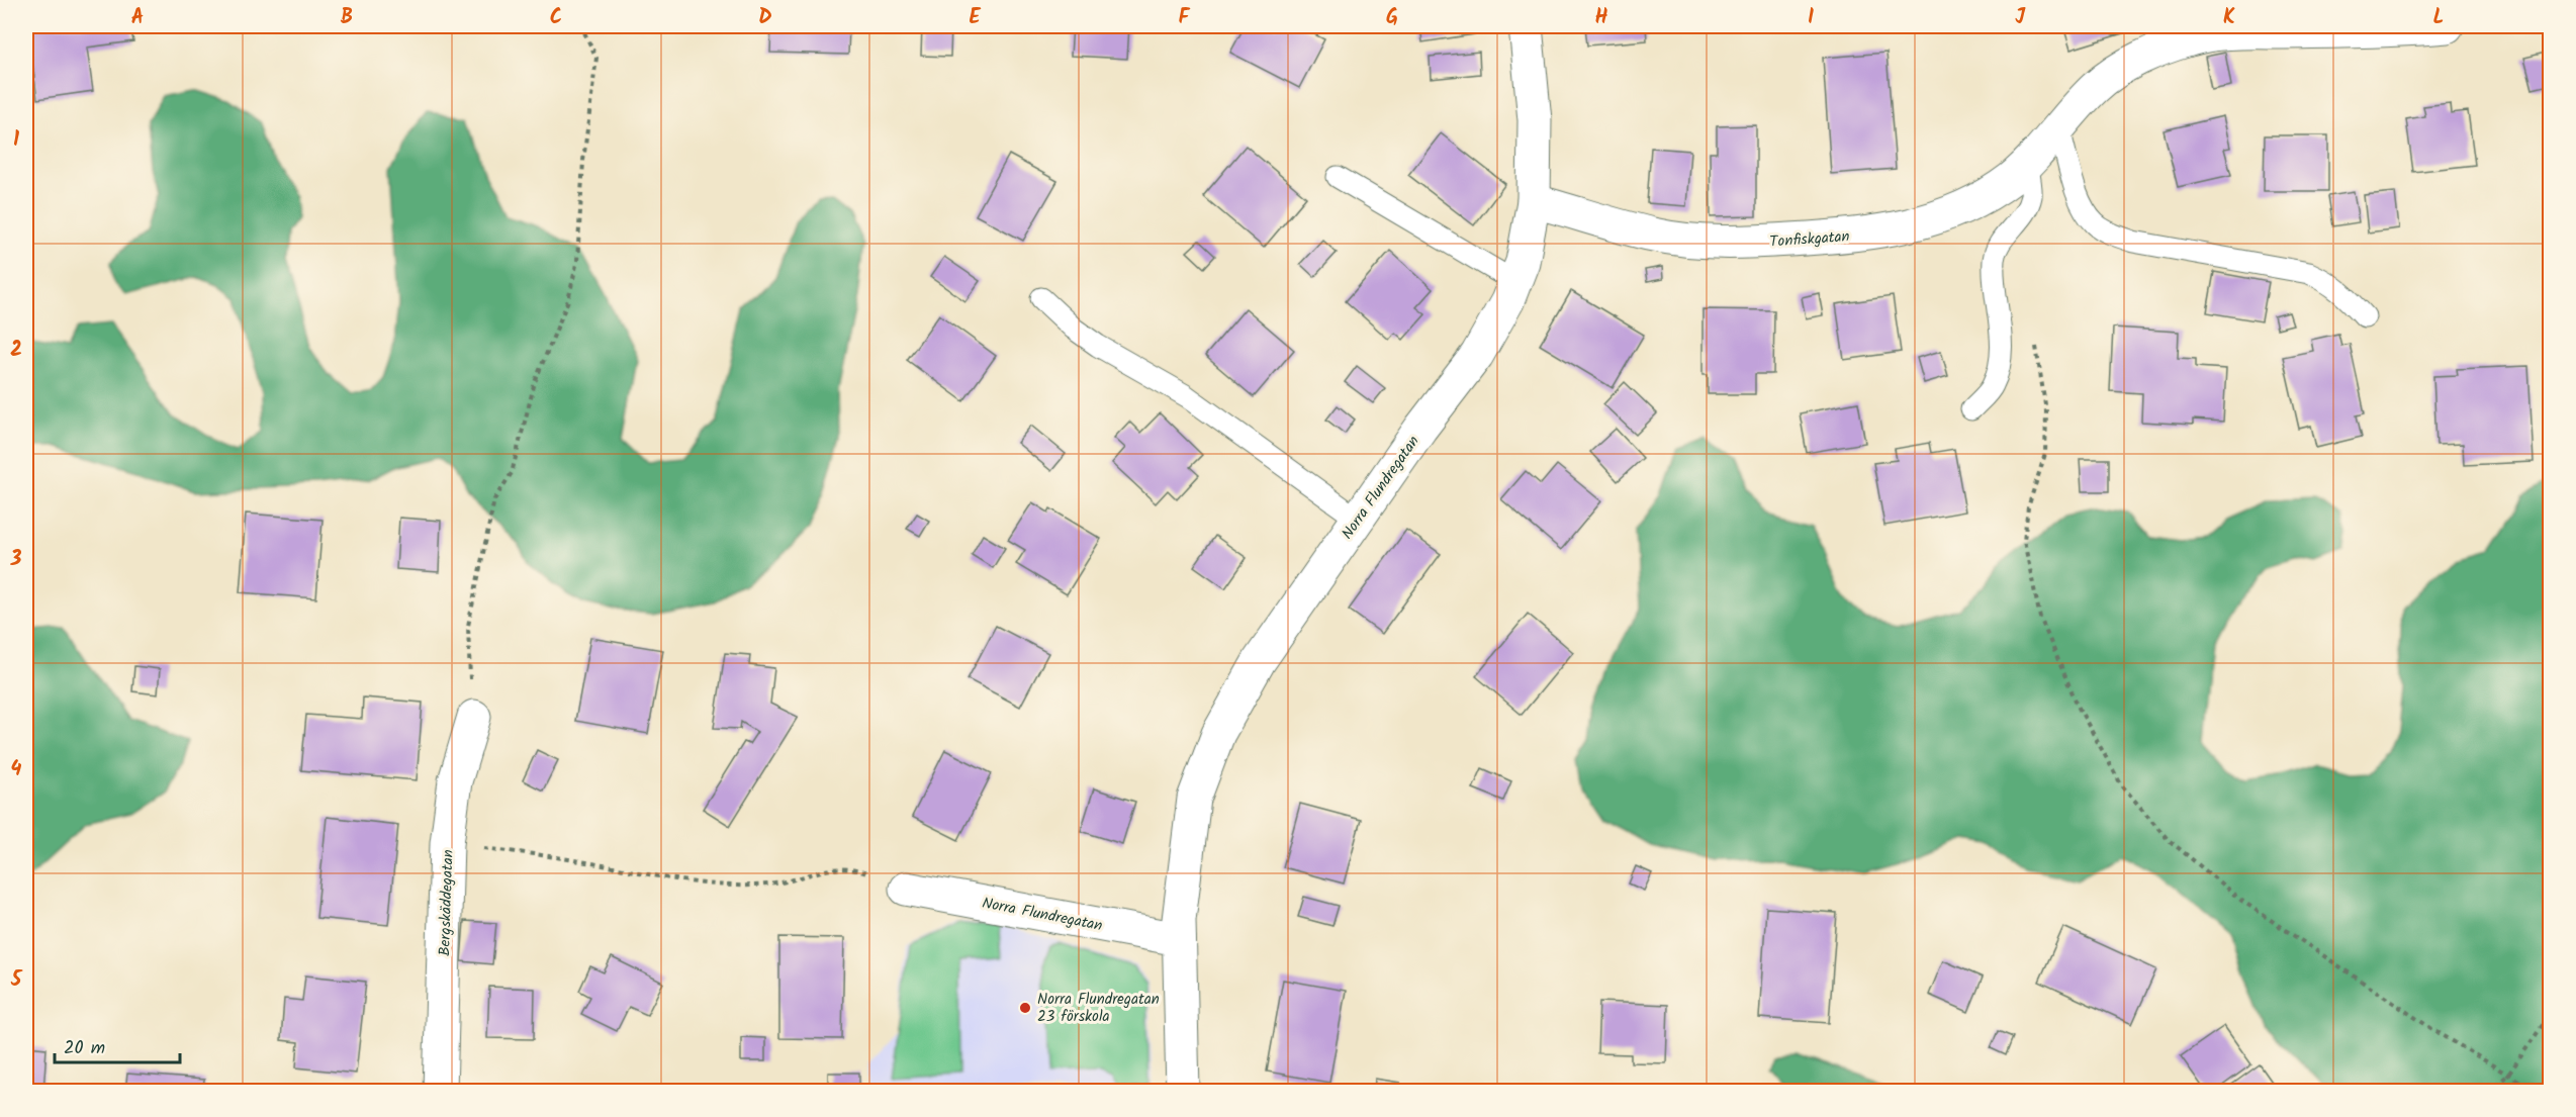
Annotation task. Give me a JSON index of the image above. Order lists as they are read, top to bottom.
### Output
{
  "streets": {
    "street": ["Tonfiskgatan", "Norra Flundregatan", "Bergskäddegatan"]
  },
  "crossings": [
    ["Tonfiskgatan", "Norra Flundregatan"]
  ],
  "places": ["Norra Flundregatan 23 förskola"],
  "scale_bar": "20 m",
  "grid": {
    "columns": [
      "A",
      "B",
      "C",
      "D",
      "E",
      "F",
      "G",
      "H",
      "I",
      "J",
      "K",
      "L"
    ],
    "rows": [
      "1",
      "2",
      "3",
      "4",
      "5"
    ]
  }
}
